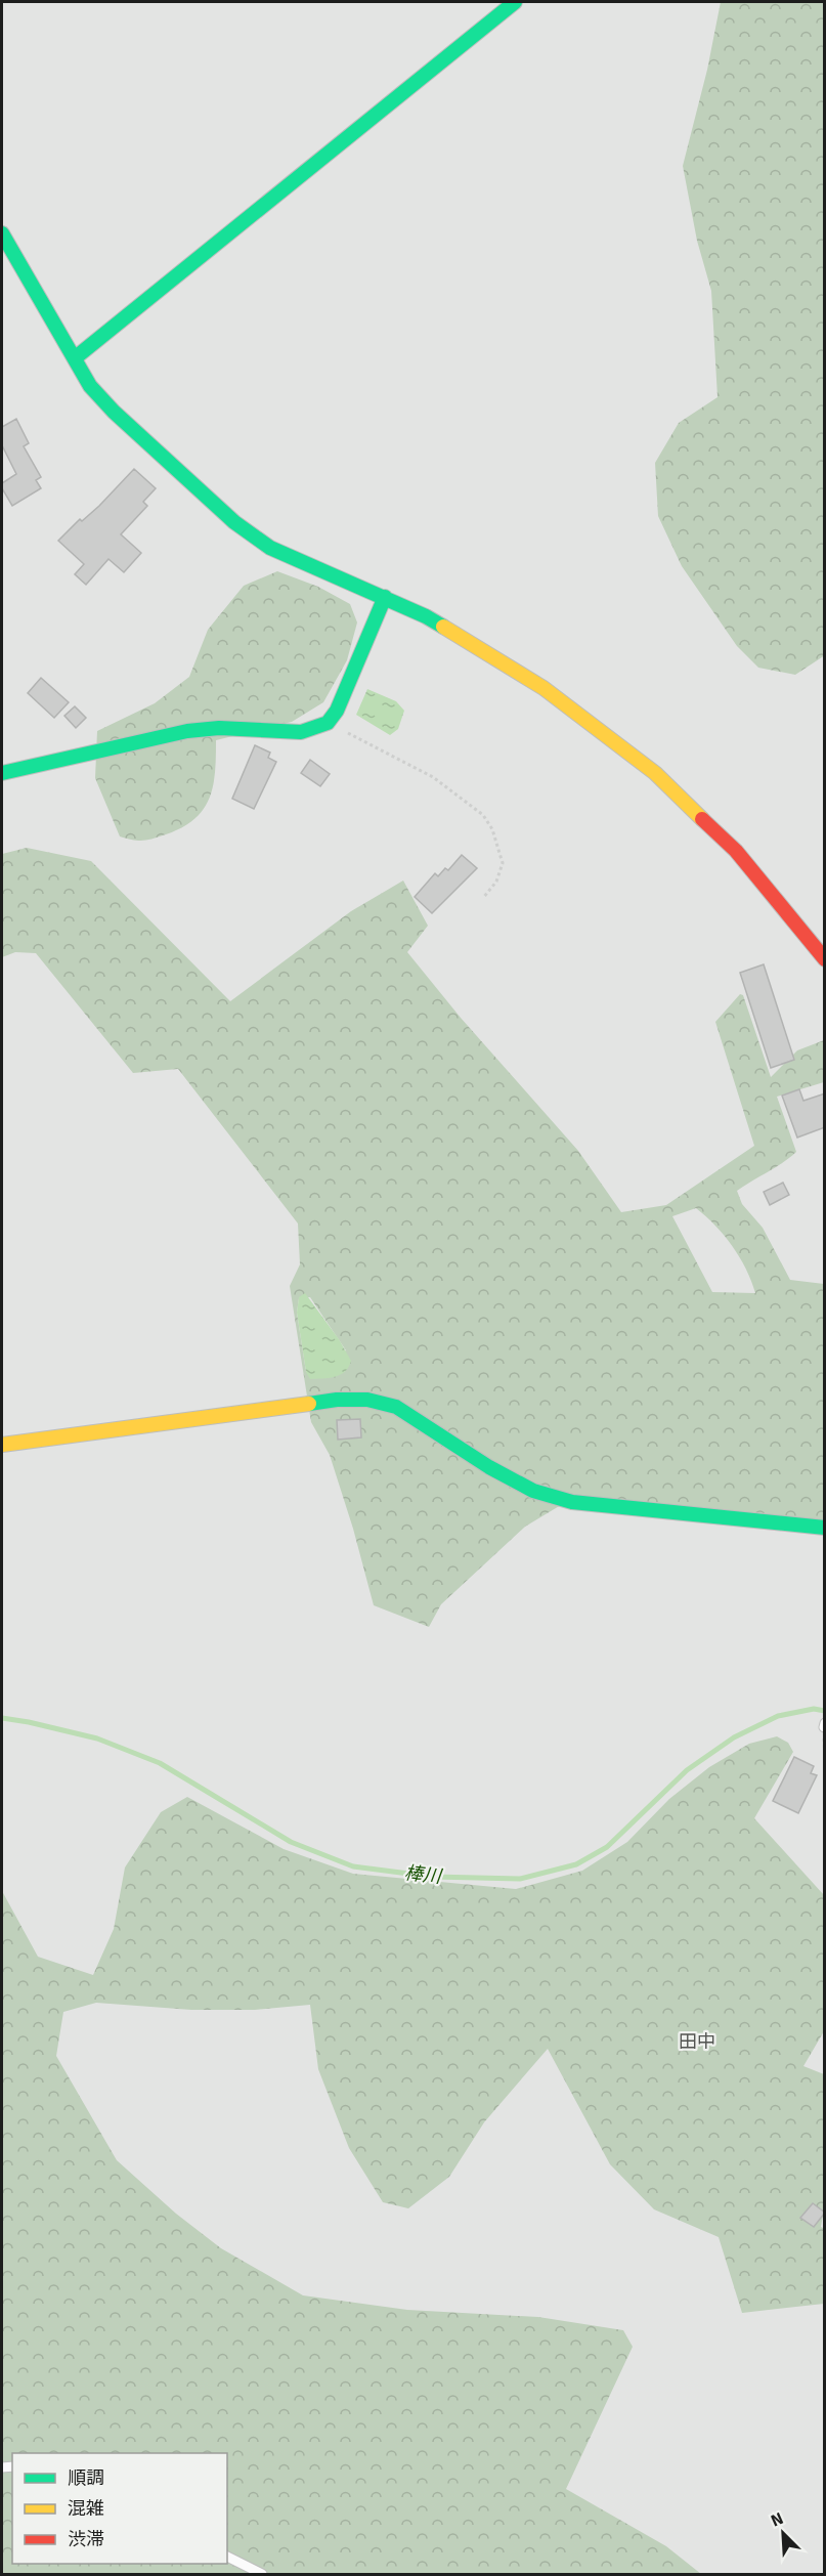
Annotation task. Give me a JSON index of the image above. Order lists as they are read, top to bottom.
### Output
{
  "districts": ["田中"],
  "water": ["棒川"],
  "legend": ["順調", "混雑", "渋滞"],
  "north": "top left"
}
